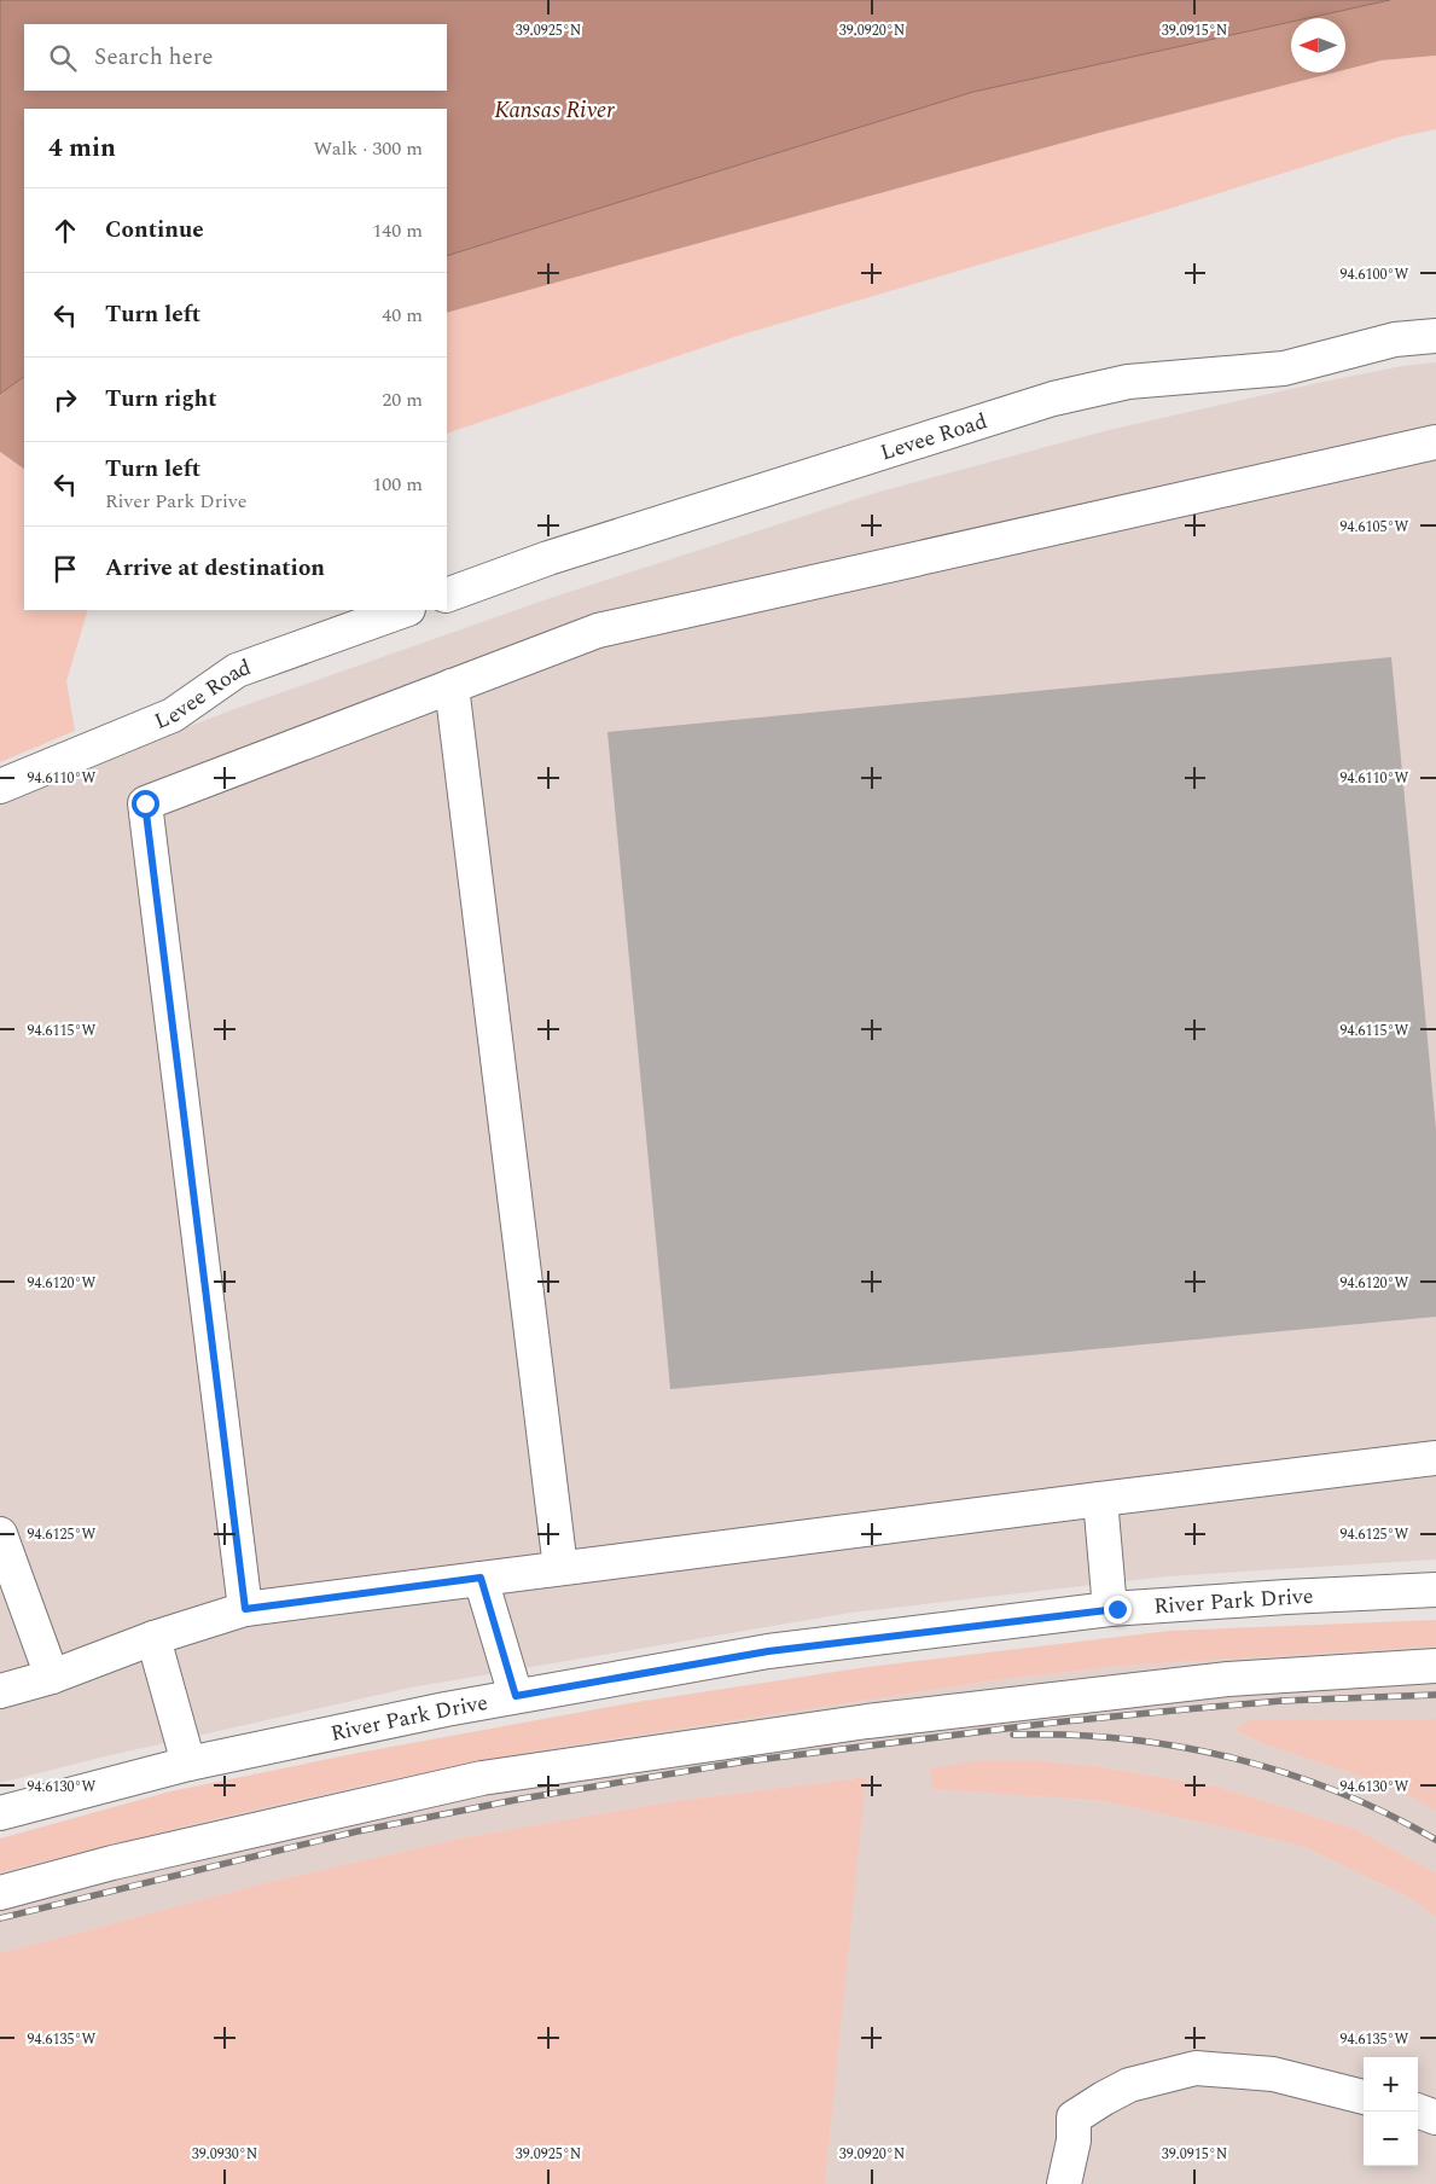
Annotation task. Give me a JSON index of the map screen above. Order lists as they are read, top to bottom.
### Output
{
  "streets": {
    "street": ["Levee Road", "River Park Drive"]
  },
  "water": ["Kansas River"],
  "north": "left",
  "page": {
    "search": "Search here",
    "heading": ["4 min", "Walk · 300 m"],
    "list": [
      ["Continue", "140 m"],
      ["Turn left", "40 m"],
      ["Turn right", "20 m"],
      ["Turn left", "River Park Drive", "100 m"],
      "Arrive at destination"
    ],
    "map_buttons": ["+", "−"]
  },
  "coordinates": [
    "39.0925°N",
    "39.0920°N",
    "39.0915°N",
    "94.6100°W",
    "94.6105°W",
    "94.6110°W",
    "94.6115°W",
    "94.6120°W",
    "94.6125°W",
    "94.6130°W",
    "94.6135°W",
    "39.0930°N"
  ]
}
